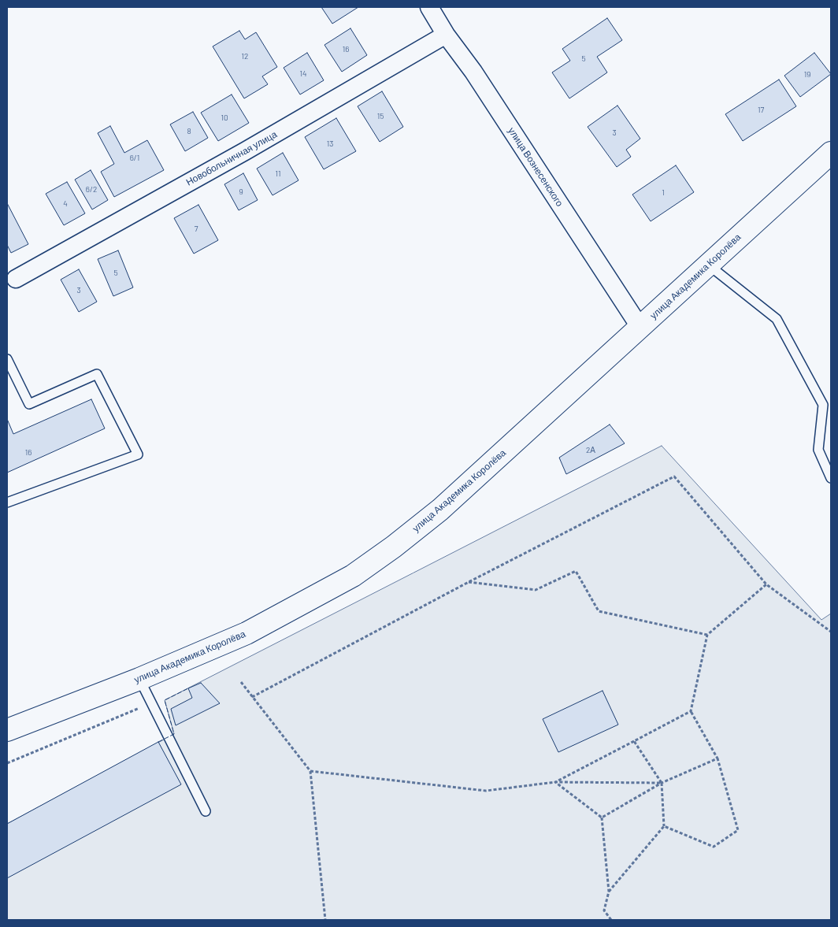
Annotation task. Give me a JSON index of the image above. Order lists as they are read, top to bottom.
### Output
{
  "streets": {
    "street": ["Новобольничная улица", "улица Вознесенского", "улица Академика Королёва"]
  },
  "crossings": [
    ["Новобольничная улица", "улица Вознесенского"],
    ["улица Вознесенского", "улица Академика Королёва"]
  ],
  "house_numbers": [
    "16",
    "12",
    "5",
    "14",
    "19",
    "17",
    "15",
    "10",
    "8",
    "3",
    "13",
    "6/1",
    "11",
    "6/2",
    "9",
    "1",
    "4",
    "7",
    "5",
    "3",
    "2А",
    "16"
  ]
}
